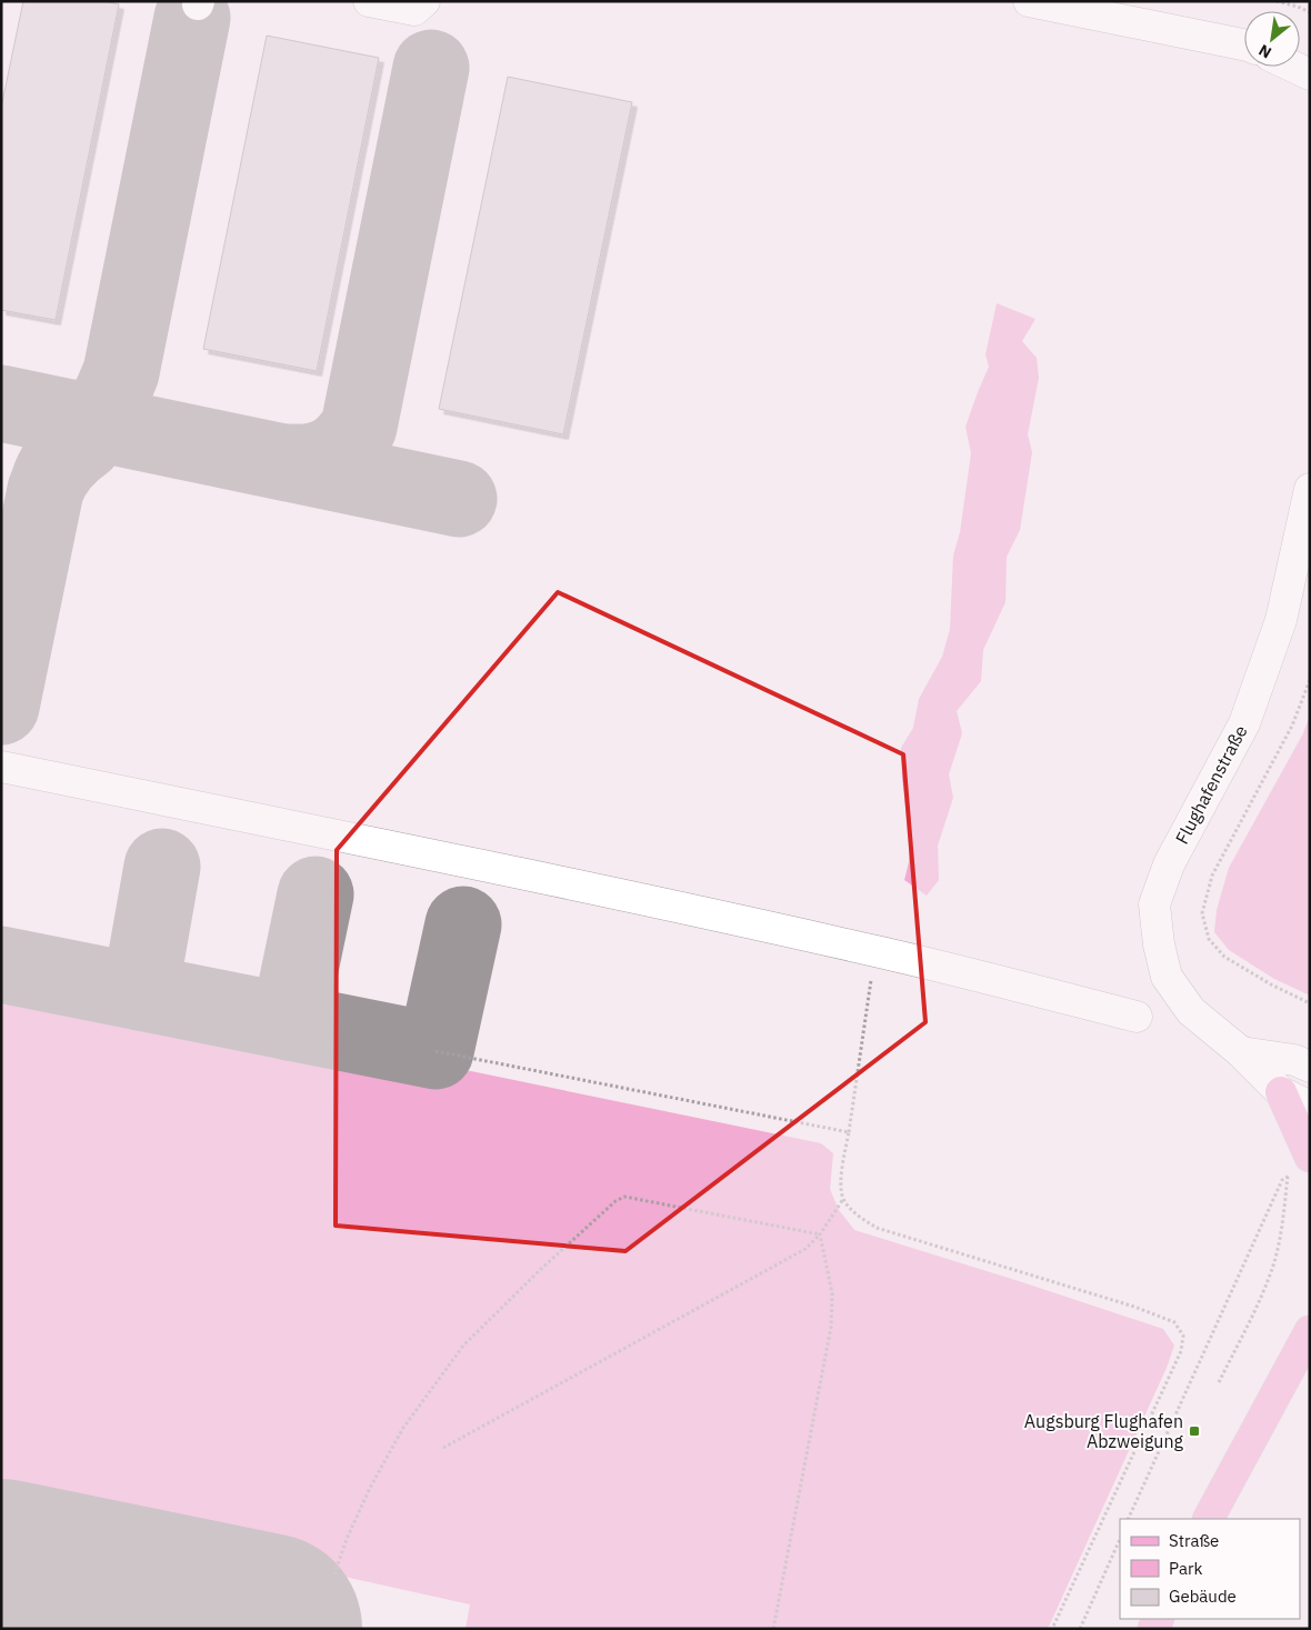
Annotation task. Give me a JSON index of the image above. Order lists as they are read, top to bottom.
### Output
{
  "streets": {
    "street": ["Flughafenstraße"]
  },
  "places": {
    "transit": ["Augsburg Flughafen Abzweigung"]
  },
  "legend": ["Straße", "Park", "Gebäude"],
  "north": "bottom left"
}
